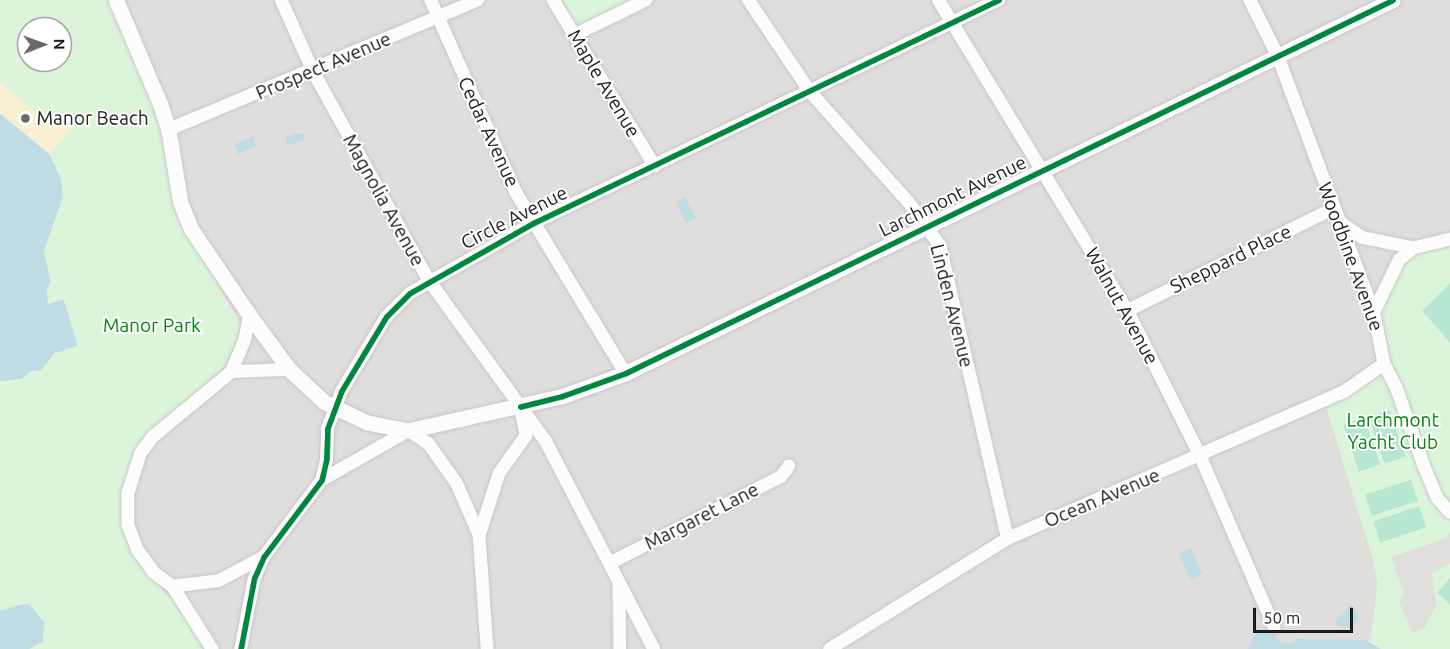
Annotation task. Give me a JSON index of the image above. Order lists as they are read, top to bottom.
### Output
{
  "streets": {
    "street": [
      "Prospect Avenue",
      "Maple Avenue",
      "Cedar Avenue",
      "Larchmont Avenue",
      "Magnolia Avenue",
      "Circle Avenue",
      "Woodbine Avenue",
      "Sheppard Place",
      "Linden Avenue",
      "Walnut Avenue",
      "Ocean Avenue",
      "Margaret Lane"
    ]
  },
  "crossings": [
    ["Prospect Avenue", "Cedar Avenue"],
    ["Prospect Avenue", "Magnolia Avenue"],
    ["Maple Avenue", "Circle Avenue"],
    ["Cedar Avenue", "Larchmont Avenue"],
    ["Cedar Avenue", "Circle Avenue"],
    ["Larchmont Avenue", "Magnolia Avenue"],
    ["Larchmont Avenue", "Circle Avenue"],
    ["Larchmont Avenue", "Woodbine Avenue"],
    ["Larchmont Avenue", "Linden Avenue"],
    ["Larchmont Avenue", "Walnut Avenue"],
    ["Magnolia Avenue", "Circle Avenue"],
    ["Magnolia Avenue", "Margaret Lane"],
    ["Circle Avenue", "Linden Avenue"],
    ["Circle Avenue", "Walnut Avenue"],
    ["Woodbine Avenue", "Sheppard Place"],
    ["Woodbine Avenue", "Ocean Avenue"],
    ["Sheppard Place", "Walnut Avenue"],
    ["Linden Avenue", "Ocean Avenue"],
    ["Walnut Avenue", "Ocean Avenue"]
  ],
  "parks": ["Manor Park", "Larchmont Yacht Club"],
  "places": ["Manor Beach"],
  "scale_bar": "50 m",
  "north": "right"
}
